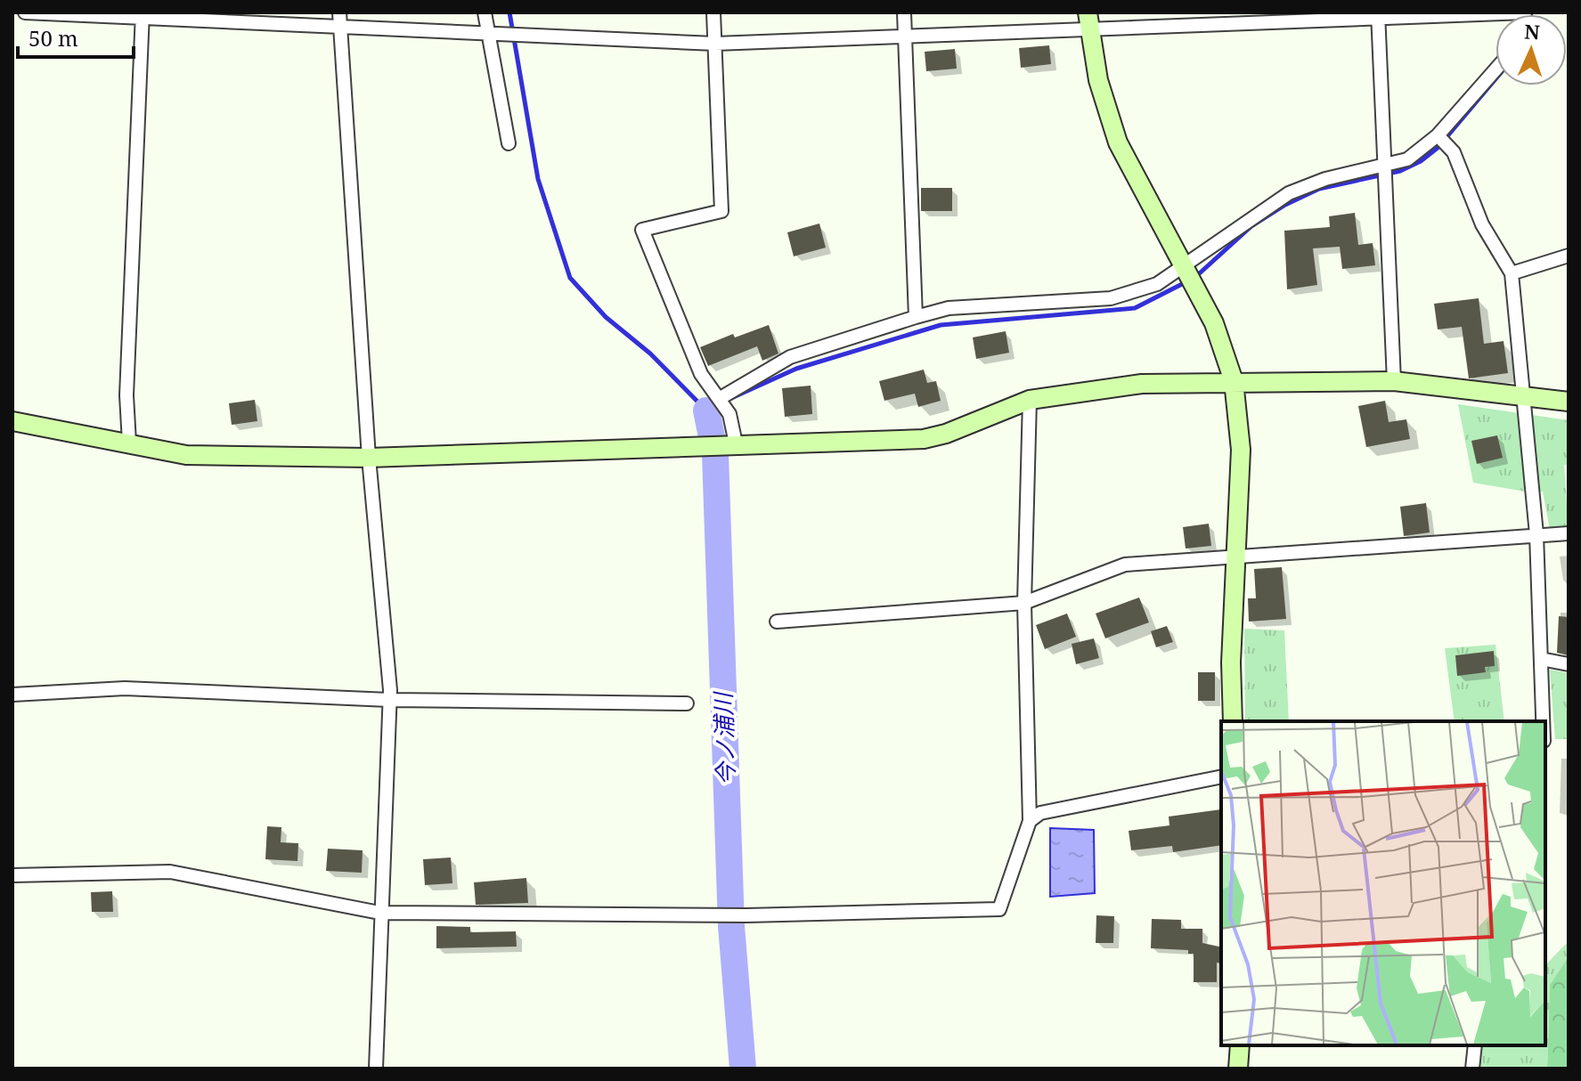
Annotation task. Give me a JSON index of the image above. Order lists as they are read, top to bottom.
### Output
{
  "water": ["今ノ浦川"],
  "scale_bar": "50 m",
  "north": "top"
}
